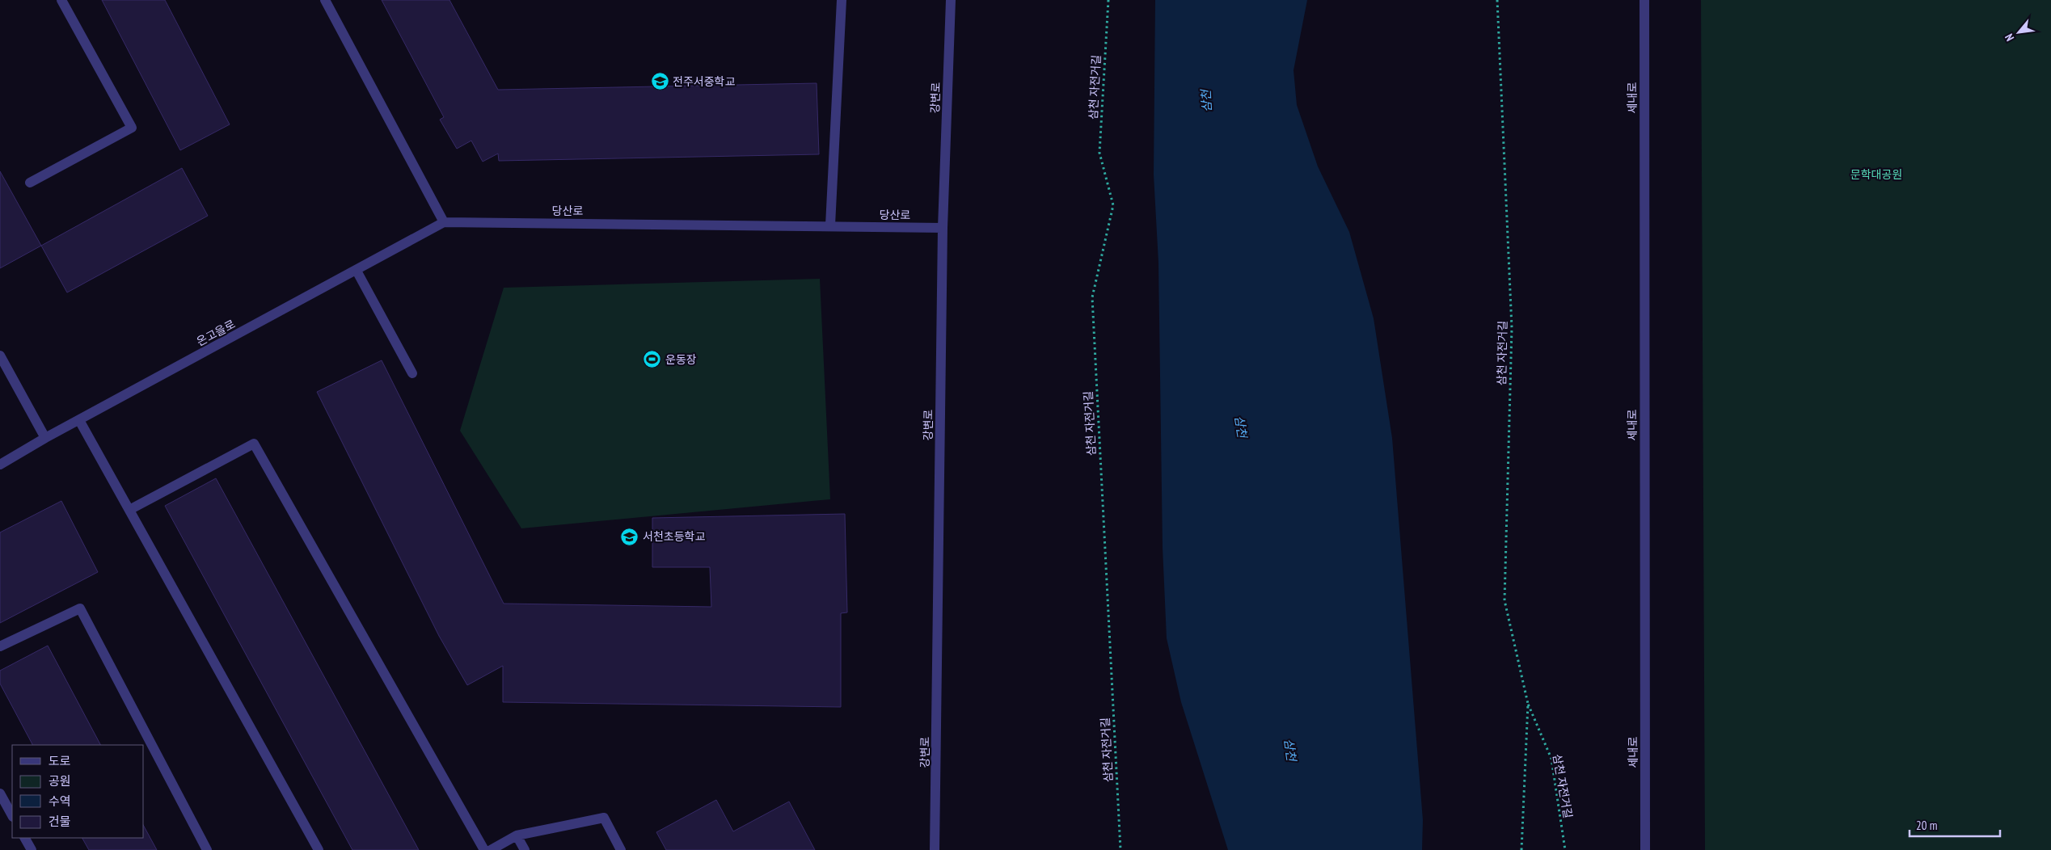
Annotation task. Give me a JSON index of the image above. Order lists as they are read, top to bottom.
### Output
{
  "streets": {
    "street": [
      "강변로",
      "세내로",
      "당산로",
      "온고을로"
    ],
    "path": ["삼천 자전거길"]
  },
  "crossings": [
    ["강변로", "당산로"],
    ["당산로", "온고을로"]
  ],
  "water": ["삼천"],
  "parks": ["문학대공원"],
  "places": {
    "school or university": ["전주서중학교", "서천초등학교"],
    "sports": ["운동장"]
  },
  "legend": [
    "도로",
    "공원",
    "수역",
    "건물"
  ],
  "scale_bar": "20 m",
  "north": "bottom left"
}
